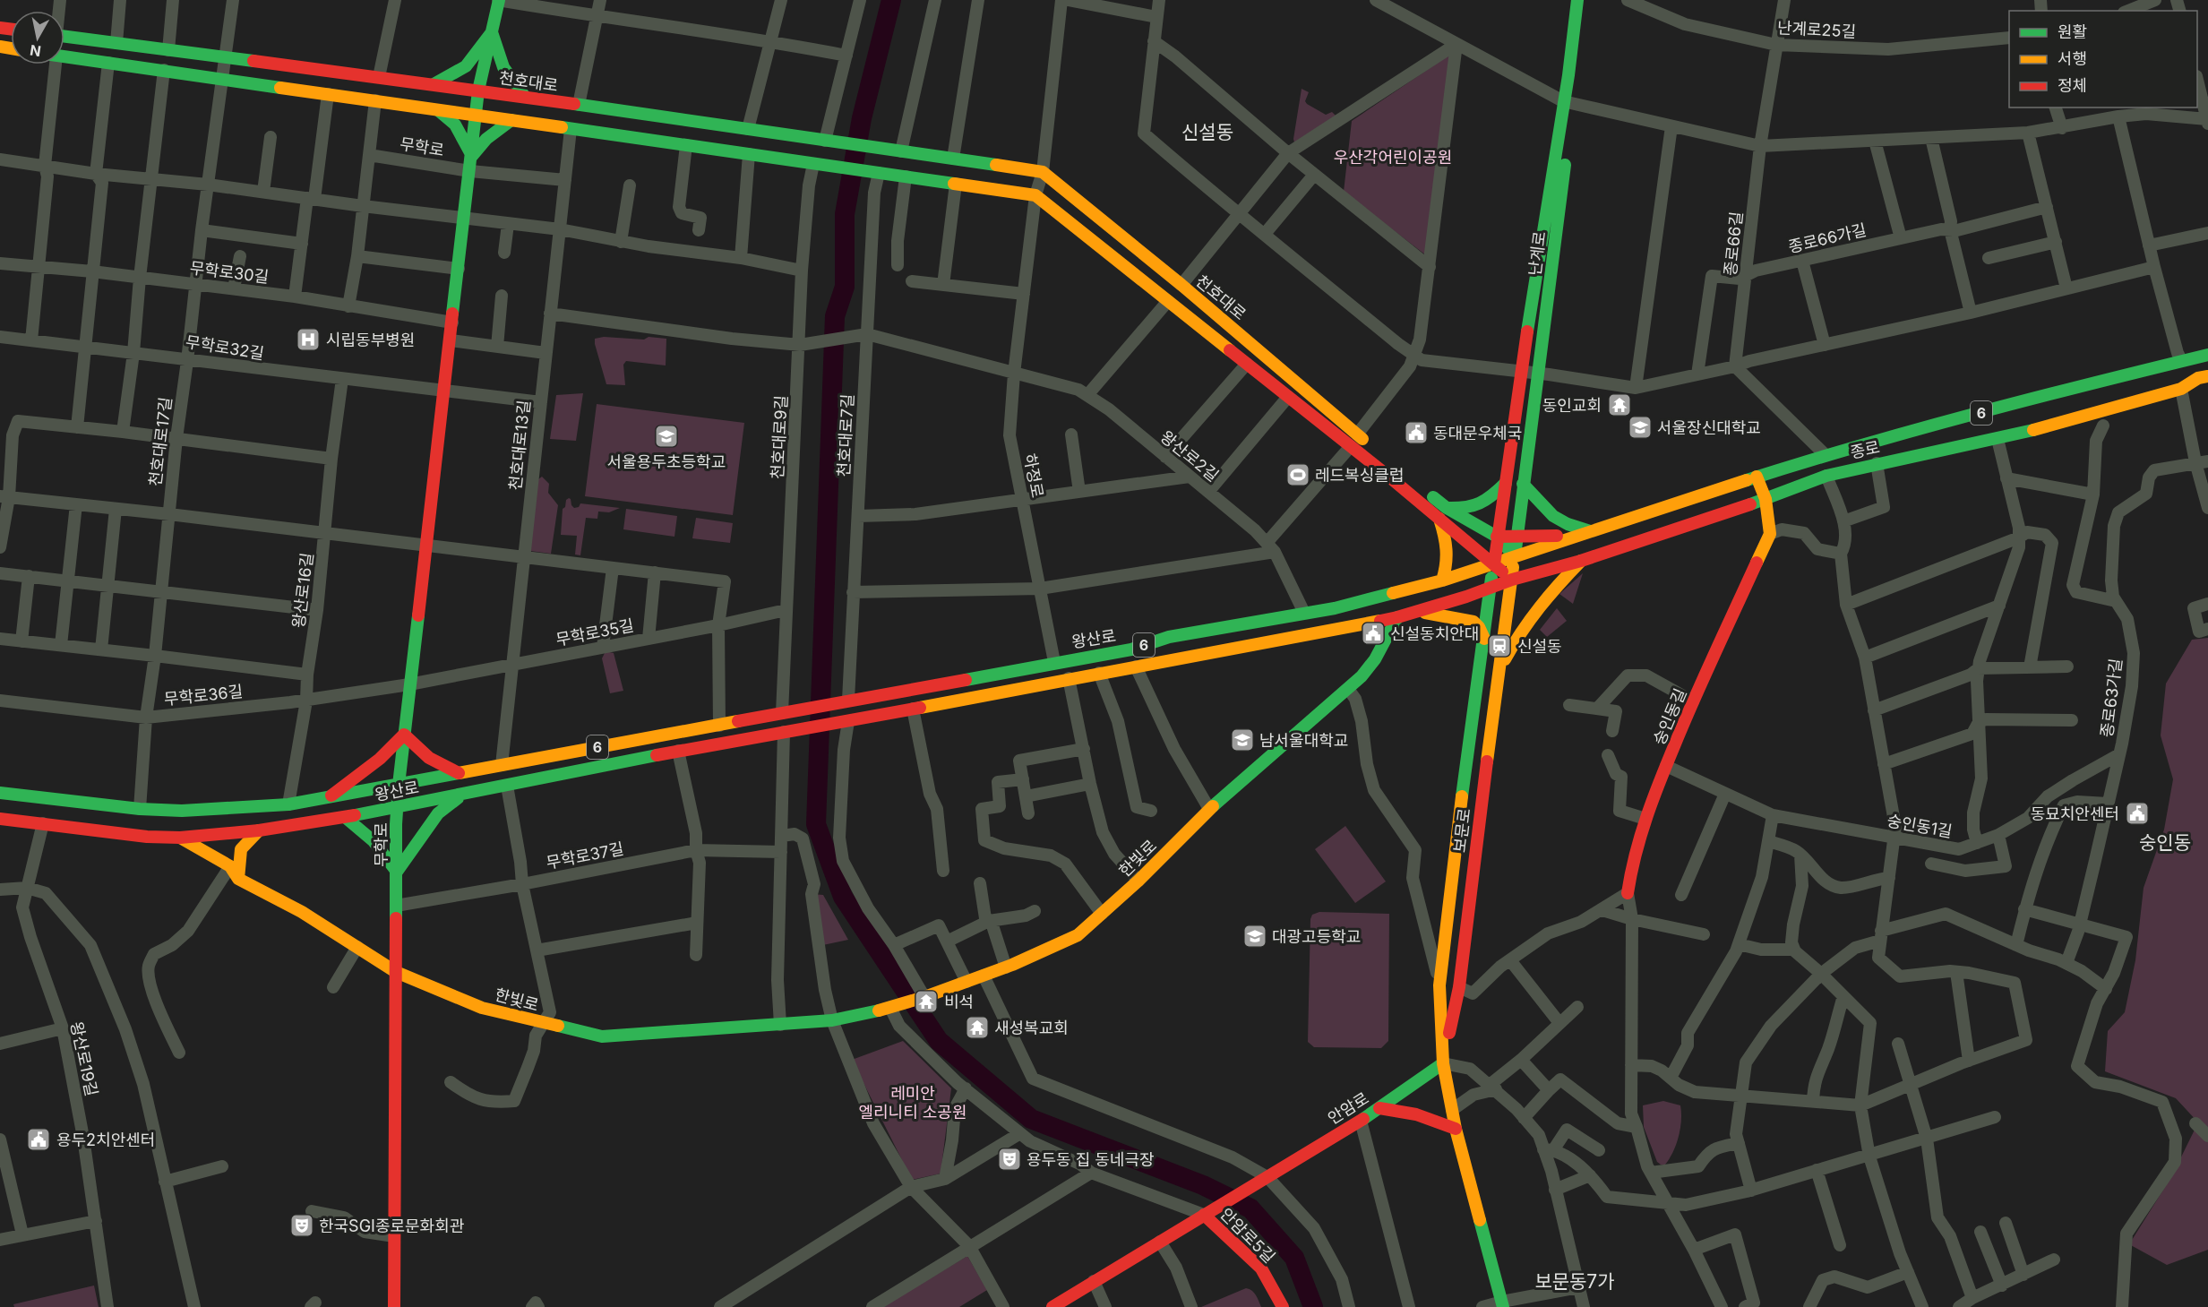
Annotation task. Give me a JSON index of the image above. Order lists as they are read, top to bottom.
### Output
{
  "streets": {
    "main road": [
      "천호대로",
      "무학로",
      "난계로",
      "6",
      "종로",
      "왕산로",
      "숭인동길",
      "보문로",
      "한빛로",
      "안암로",
      "안암로5길"
    ],
    "street": [
      "난계로25길",
      "종로66가길",
      "종로66길",
      "무학로30길",
      "무학로32길",
      "천호대로7길",
      "천호대로9길",
      "천호대로17길",
      "천호대로13길",
      "왕산로2길",
      "하정로",
      "왕산로16길",
      "무학로35길",
      "무학로36길",
      "종로63가길",
      "숭인동1길",
      "무학로37길",
      "왕산로19길"
    ]
  },
  "crossings": [
    ["난계로25길", "종로66길"],
    ["천호대로", "무학로"],
    ["천호대로", "천호대로17길"],
    ["천호대로", "하정로"],
    ["무학로", "무학로30길"],
    ["무학로", "무학로32길"],
    ["무학로", "천호대로13길"],
    ["무학로", "무학로35길"],
    ["무학로", "왕산로"],
    ["무학로", "무학로36길"],
    ["무학로", "무학로37길"],
    ["무학로", "한빛로"],
    ["종로66가길", "종로66길"],
    ["난계로", "종로"],
    ["난계로", "왕산로"],
    ["난계로", "보문로"],
    ["무학로30길", "천호대로17길"],
    ["무학로32길", "천호대로17길"],
    ["무학로32길", "왕산로16길"],
    ["6", "왕산로"],
    ["천호대로7길", "왕산로2길"],
    ["천호대로7길", "왕산로"],
    ["천호대로9길", "무학로35길"],
    ["천호대로9길", "왕산로"],
    ["천호대로17길", "왕산로"],
    ["천호대로17길", "무학로36길"],
    ["천호대로13길", "무학로35길"],
    ["천호대로13길", "왕산로"],
    ["종로", "왕산로"],
    ["종로", "보문로"],
    ["왕산로2길", "하정로"],
    ["왕산로2길", "왕산로"],
    ["하정로", "왕산로"],
    ["왕산로16길", "왕산로"],
    ["왕산로16길", "무학로36길"],
    ["무학로35길", "무학로36길"],
    ["왕산로", "보문로"],
    ["왕산로", "한빛로"],
    ["왕산로", "왕산로19길"],
    ["종로63가길", "숭인동1길"],
    ["숭인동길", "숭인동1길"],
    ["보문로", "안암로"],
    ["안암로", "안암로5길"]
  ],
  "districts": ["신설동", "숭인동", "보문동7가"],
  "parks": ["우산각어린이공원", "레미안 엘리니티 소공원"],
  "places": {
    "hospital": ["시립동부병원"],
    "temple": ["동인교회", "비석", "새성복교회"],
    "school or university": [
      "서울장신대학교",
      "서울용두초등학교",
      "남서울대학교",
      "대광고등학교"
    ],
    "public building": [
      "동대문우체국",
      "신설동치안대",
      "동묘치안센터",
      "용두2치안센터"
    ],
    "sports": ["레드복싱클럽"],
    "station": ["신설동"],
    "theatre": ["용두동 집 동네극장", "한국SGI종로문화회관"]
  },
  "legend": ["원활", "서행", "정체"],
  "north": "bottom"
}
